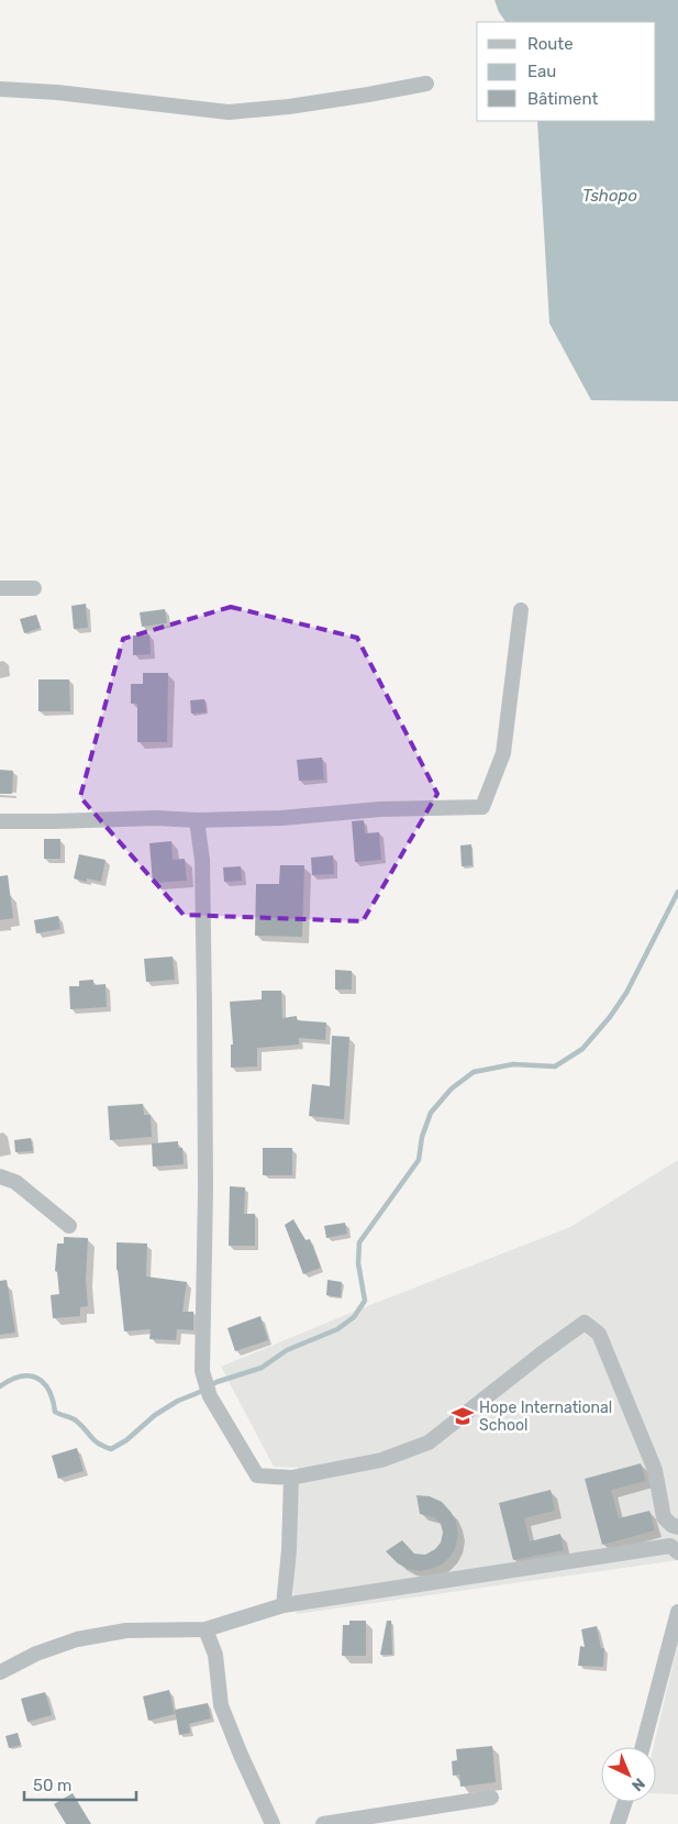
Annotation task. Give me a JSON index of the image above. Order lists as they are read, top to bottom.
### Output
{
  "water": ["Tshopo"],
  "places": {
    "school or university": ["Hope International School"]
  },
  "legend": ["Route", "Eau", "Bâtiment"],
  "scale_bar": "50 m",
  "north": "bottom right"
}
